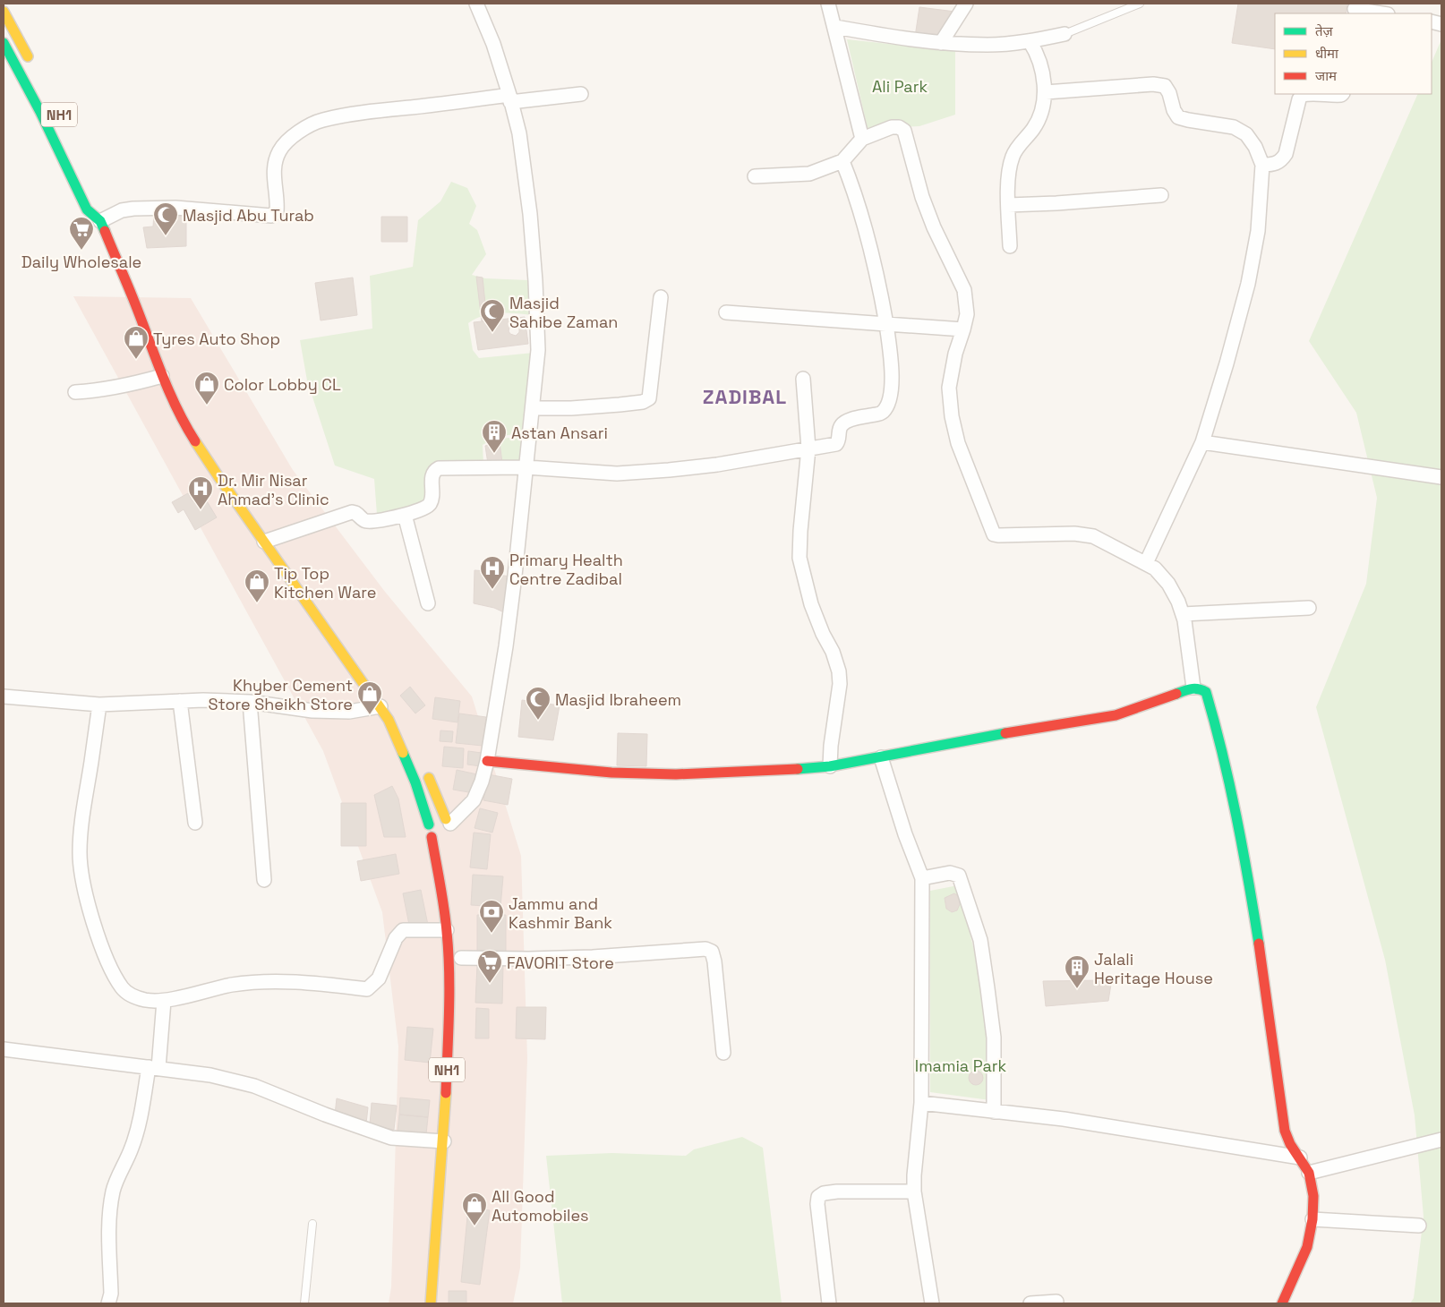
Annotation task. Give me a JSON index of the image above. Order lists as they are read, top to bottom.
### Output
{
  "streets": {
    "main road": ["NH1"]
  },
  "districts": ["ZADIBAL"],
  "parks": ["Ali Park", "Imamia Park"],
  "places": {
    "mosque": ["Masjid Abu Turab", "Masjid Sahibe Zaman", "Masjid Ibraheem"],
    "supermarket": ["Daily Wholesale", "FAVORIT Store"],
    "shop": [
      "Tyres Auto Shop",
      "Color Lobby CL",
      "Tip Top Kitchen Ware",
      "Khyber Cement Store Sheikh Store",
      "All Good Automobiles"
    ],
    "building": ["Astan Ansari", "Jalali Heritage House"],
    "hospital": ["Dr. Mir Nisar Ahmad's Clinic", "Primary Health Centre Zadibal"],
    "bank": ["Jammu and Kashmir Bank"]
  },
  "legend": ["तेज़", "धीमा", "जाम"]
}
